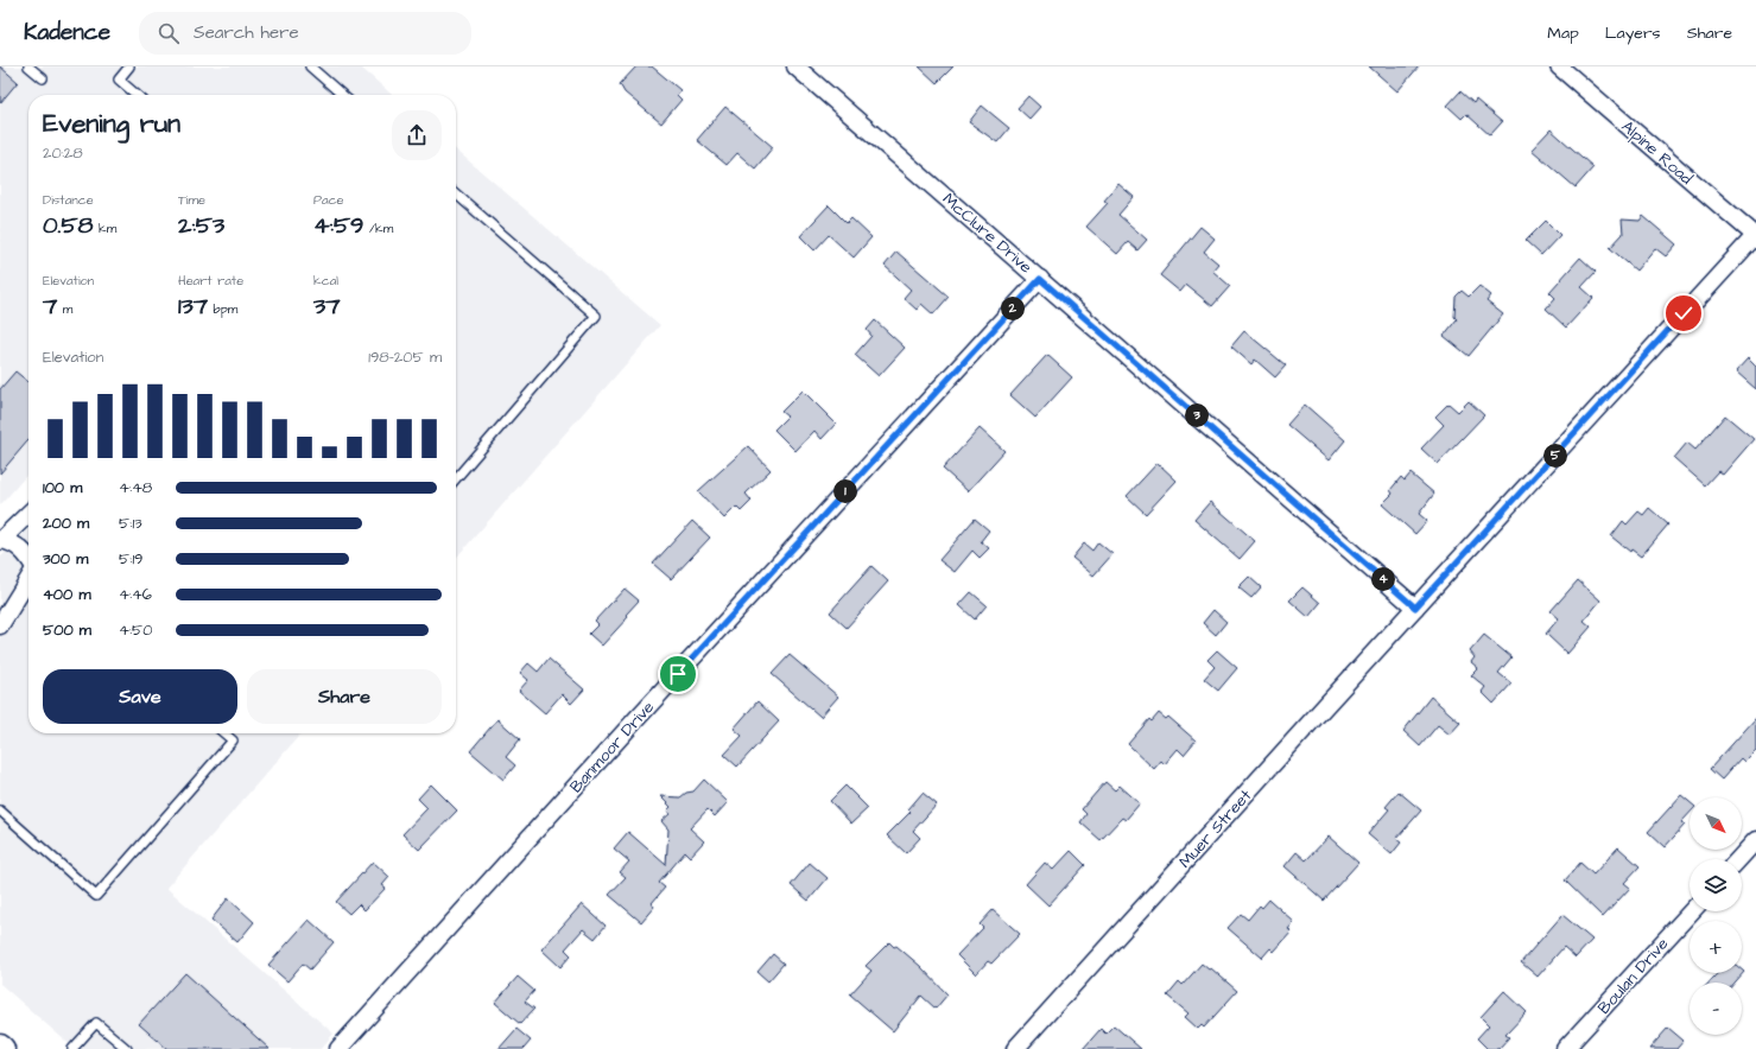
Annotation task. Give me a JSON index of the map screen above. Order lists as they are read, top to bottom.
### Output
{
  "streets": {
    "street": [
      "Alpine Road",
      "McClure Drive",
      "Banmoor Drive",
      "Muer Street",
      "Boulan Drive"
    ]
  },
  "crossings": [
    ["Alpine Road", "Muer Street"],
    ["McClure Drive", "Banmoor Drive"],
    ["McClure Drive", "Muer Street"]
  ],
  "north": "bottom right",
  "page": {
    "header": "Kadence",
    "search": "Search here",
    "nav": ["Map", "Layers", "Share"],
    "heading": ["Evening run", "20:28"],
    "stats": [
      ["Distance", "0.58 km"],
      ["Time", "2:53"],
      ["Pace", "4:59 /km"],
      ["Elevation", "7 m"],
      ["Heart rate", "137 bpm"],
      ["kcal", "37"]
    ],
    "pins": [
      "2",
      "3",
      "5",
      "1",
      "4"
    ],
    "chart": ["Elevation", "198–205 m"],
    "list": [
      {
        "name": "100 m",
        "note": "4:48"
      },
      {
        "name": "200 m",
        "note": "5:13"
      },
      {
        "name": "300 m",
        "note": "5:19"
      },
      {
        "name": "400 m",
        "note": "4:46"
      },
      {
        "name": "500 m",
        "note": "4:50"
      }
    ],
    "buttons": ["Save", "Share"],
    "map_buttons": ["+", "−"]
  }
}
